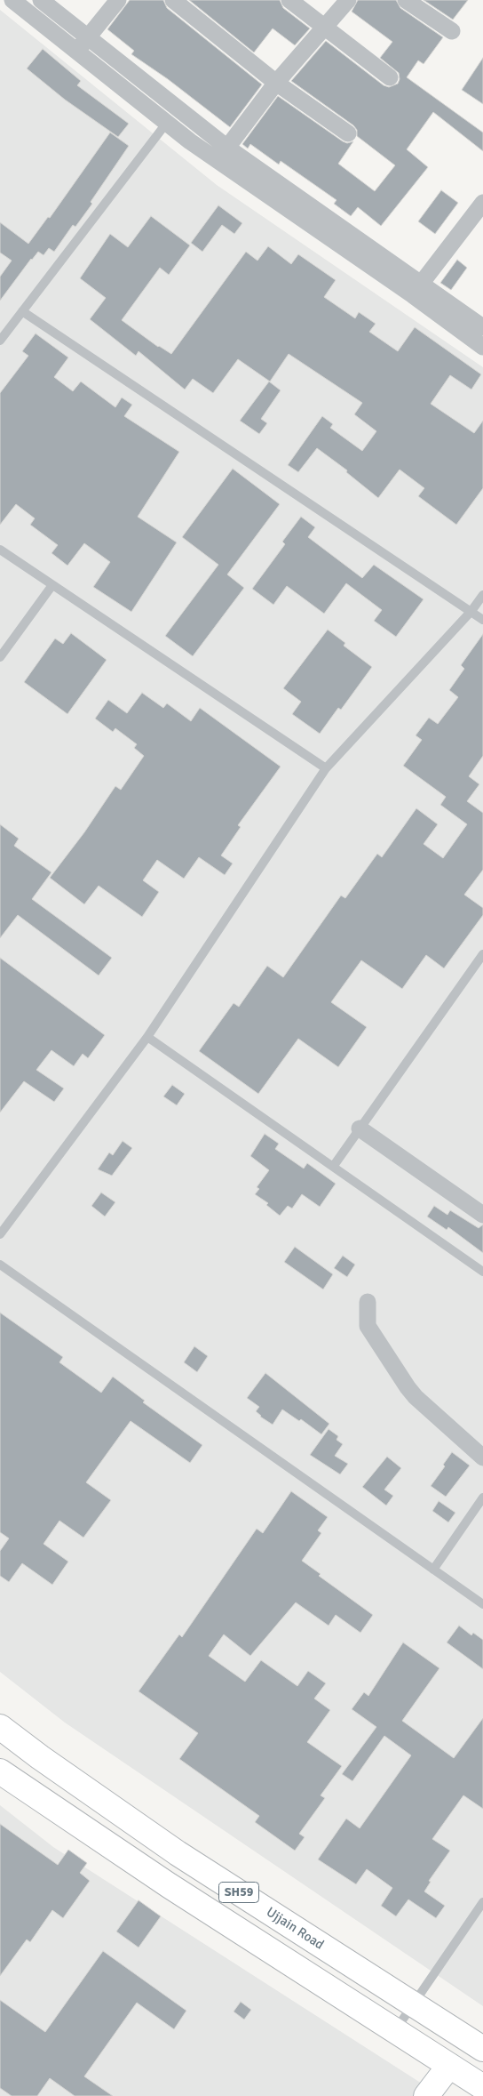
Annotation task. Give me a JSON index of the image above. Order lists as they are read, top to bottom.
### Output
{
  "streets": {
    "main road": ["SH59", "Ujjain Road"]
  }
}
